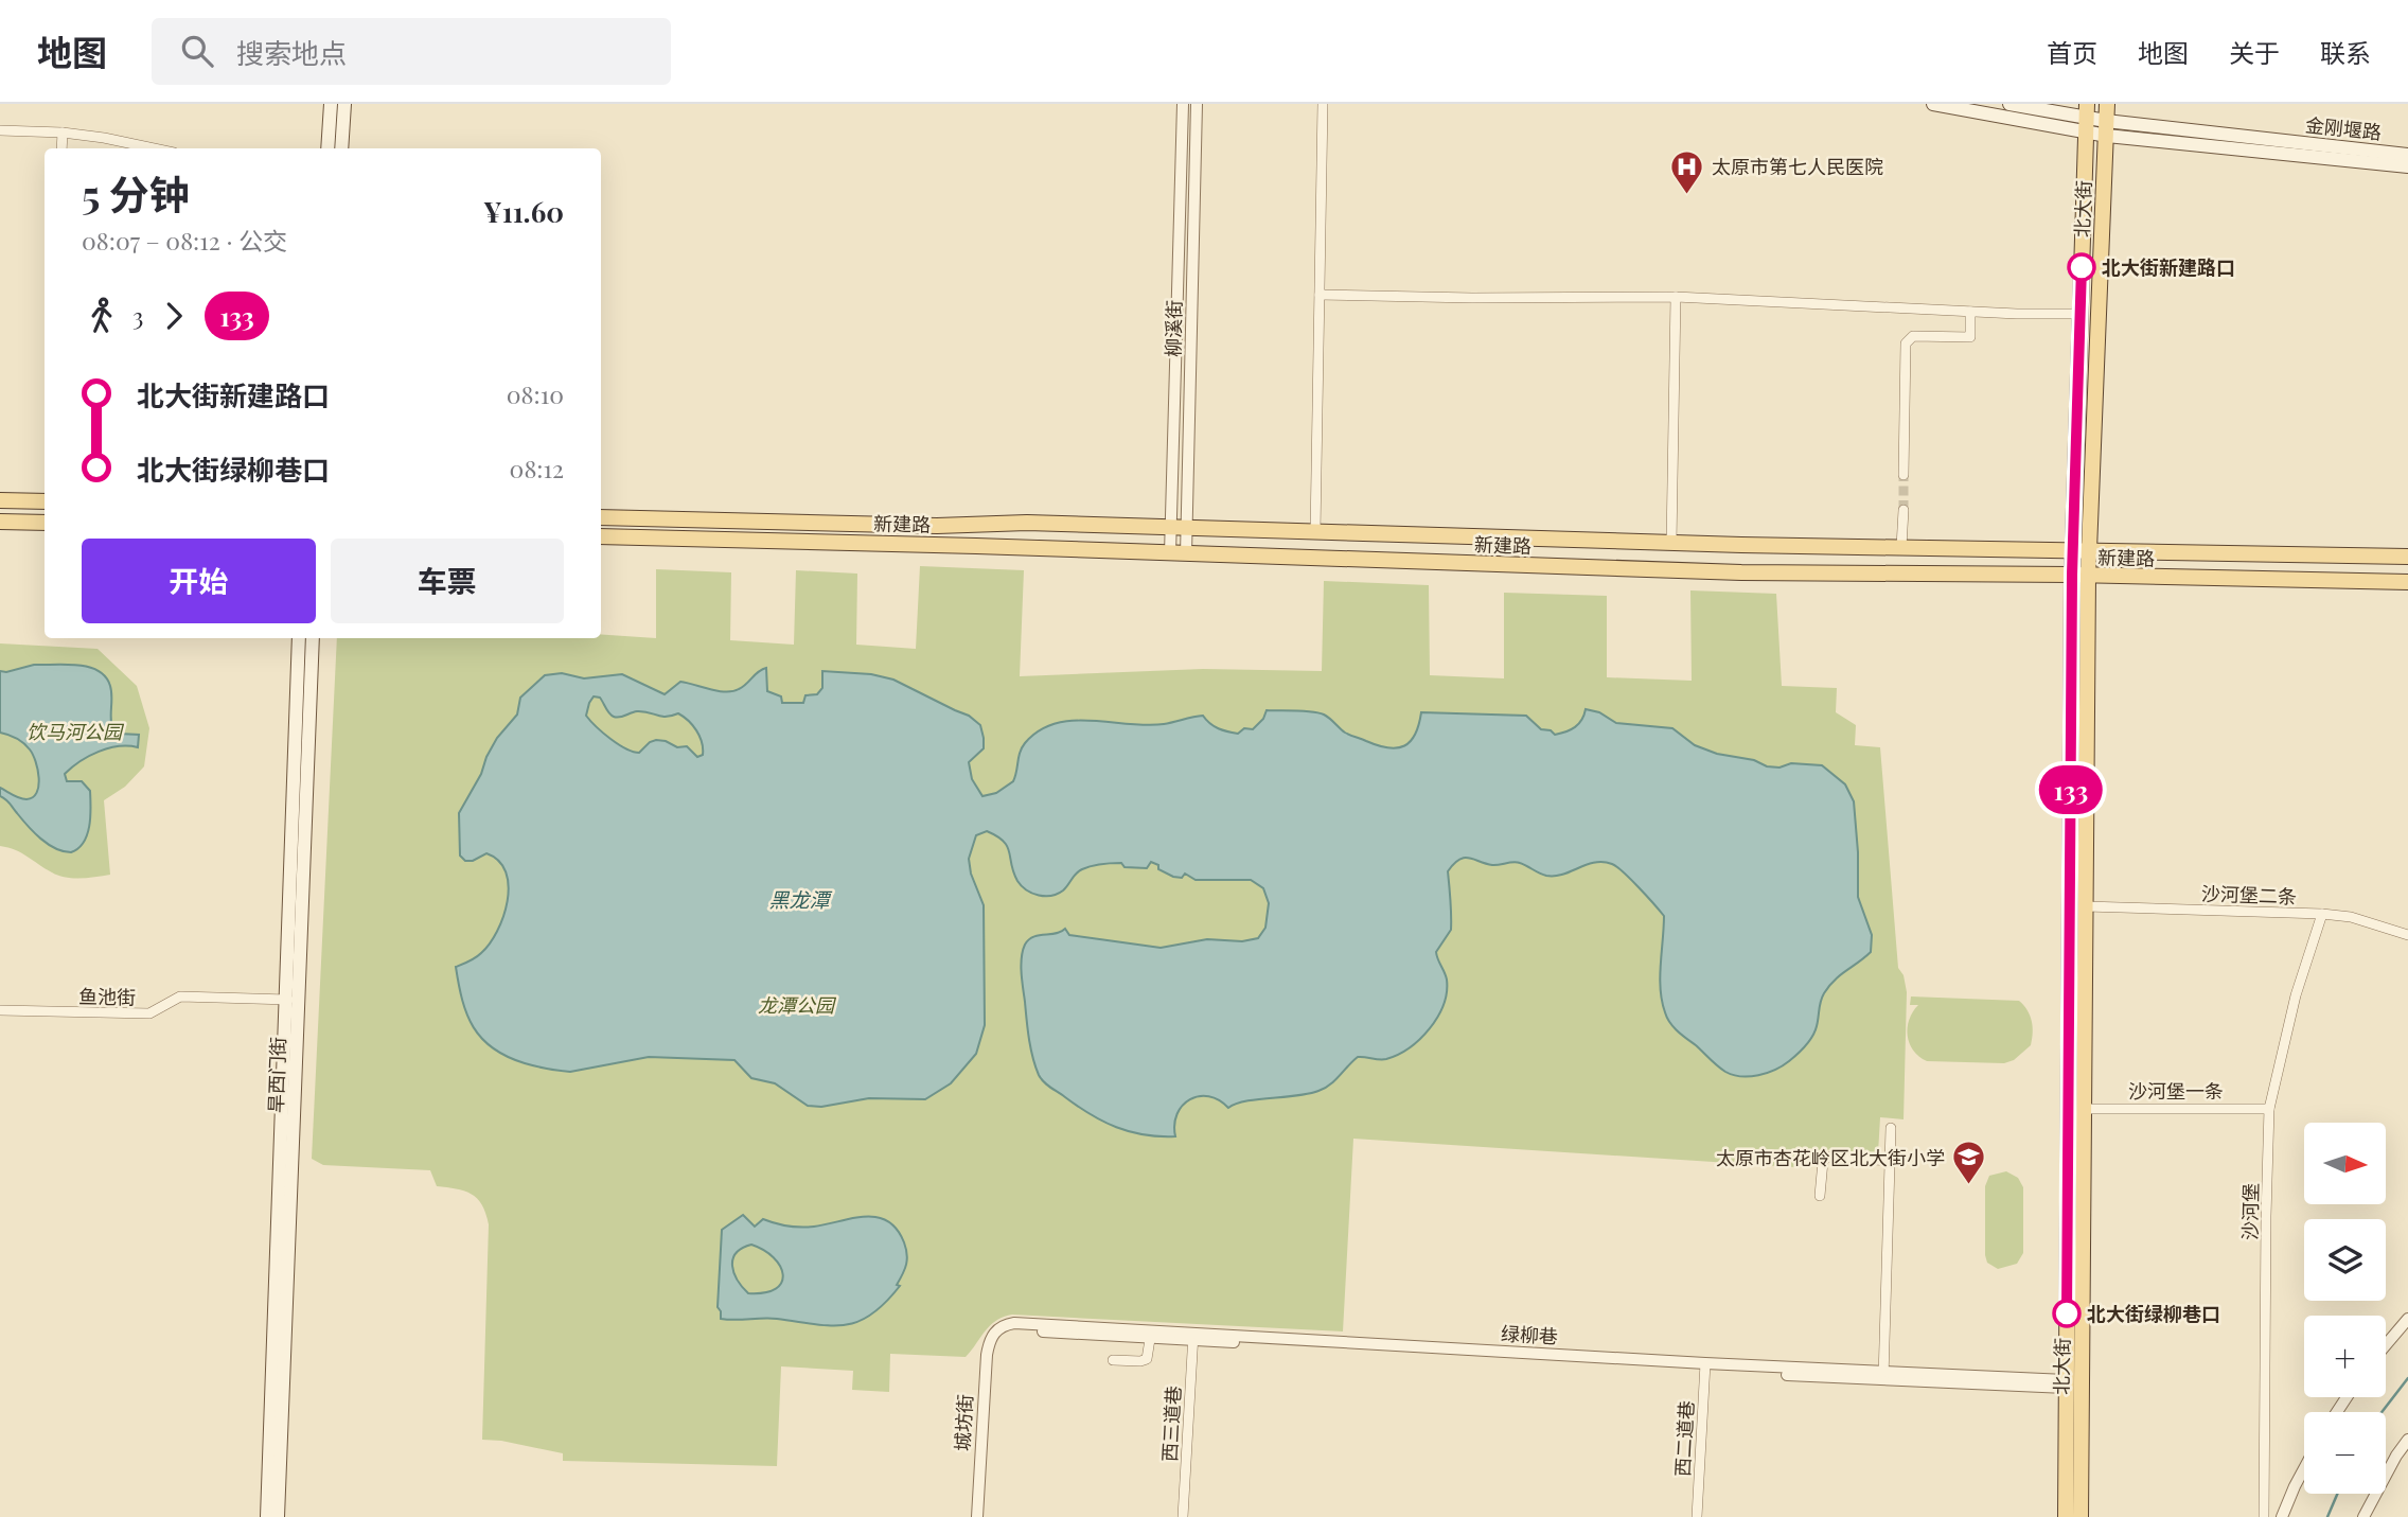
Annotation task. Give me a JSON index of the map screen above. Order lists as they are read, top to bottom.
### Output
{
  "streets": {
    "main road": [
      "金刚堰路",
      "北大街",
      "新建路",
      "旱西门街"
    ],
    "street": [
      "柳溪街",
      "沙河堡二条",
      "鱼池街",
      "沙河堡一条",
      "沙河堡",
      "绿柳巷",
      "城坊街",
      "西三道巷",
      "西二道巷"
    ]
  },
  "crossings": [
    ["金刚堰路", "北大街"],
    ["北大街", "新建路"],
    ["北大街", "沙河堡二条"],
    ["北大街", "沙河堡一条"],
    ["柳溪街", "新建路"],
    ["沙河堡二条", "沙河堡"],
    ["鱼池街", "旱西门街"],
    ["沙河堡一条", "沙河堡"],
    ["绿柳巷", "城坊街"],
    ["绿柳巷", "西三道巷"],
    ["绿柳巷", "西二道巷"]
  ],
  "water": ["黑龙潭"],
  "parks": ["饮马河公园", "龙潭公园"],
  "places": {
    "hospital": ["太原市第七人民医院"],
    "other": ["北大街新建路口", "北大街绿柳巷口"],
    "school or university": ["太原市杏花岭区北大街小学"]
  },
  "lines": ["bus line 133"],
  "north": "right",
  "page": {
    "header": "地图",
    "search": "搜索地点",
    "nav": [
      "首页",
      "地图",
      "关于",
      "联系"
    ],
    "on_map": "133",
    "heading": ["5 分钟", "08:07 – 08:12 · 公交", "¥11.60"],
    "legs": ["3", "133"],
    "list": [
      {
        "name": "北大街新建路口",
        "value": "08:10"
      },
      {
        "name": "北大街绿柳巷口",
        "value": "08:12"
      }
    ],
    "buttons": ["开始", "车票"],
    "map_buttons": ["+", "−"]
  }
}
